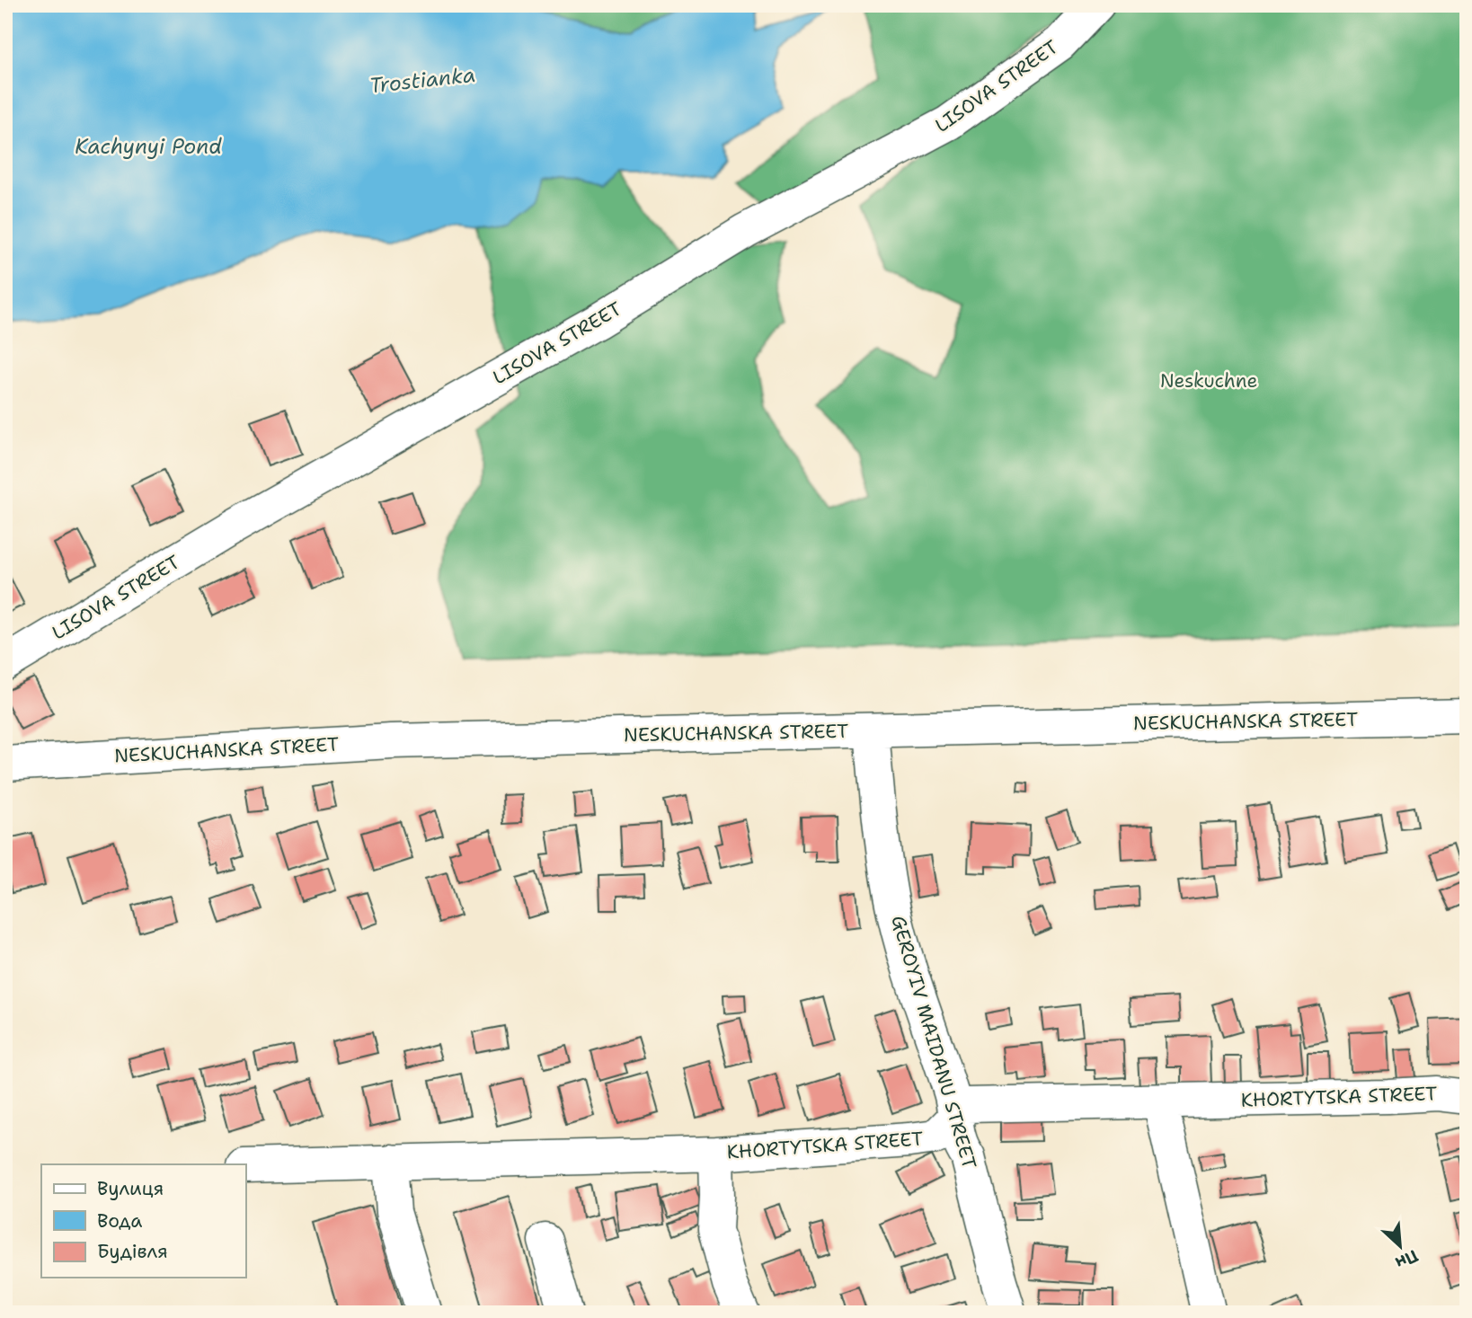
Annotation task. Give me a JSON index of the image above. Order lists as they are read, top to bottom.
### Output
{
  "streets": {
    "street": [
      "LISOVA STREET",
      "NESKUCHANSKA STREET",
      "GEROYIV MAIDANU STREET",
      "KHORTYTSKA STREET"
    ]
  },
  "crossings": [
    ["NESKUCHANSKA STREET", "GEROYIV MAIDANU STREET"],
    ["GEROYIV MAIDANU STREET", "KHORTYTSKA STREET"]
  ],
  "water": ["Trostianka", "Kachynyi Pond"],
  "parks": ["Neskuchne"],
  "legend": ["Вулиця", "Вода", "Будівля"],
  "north": "bottom right"
}
